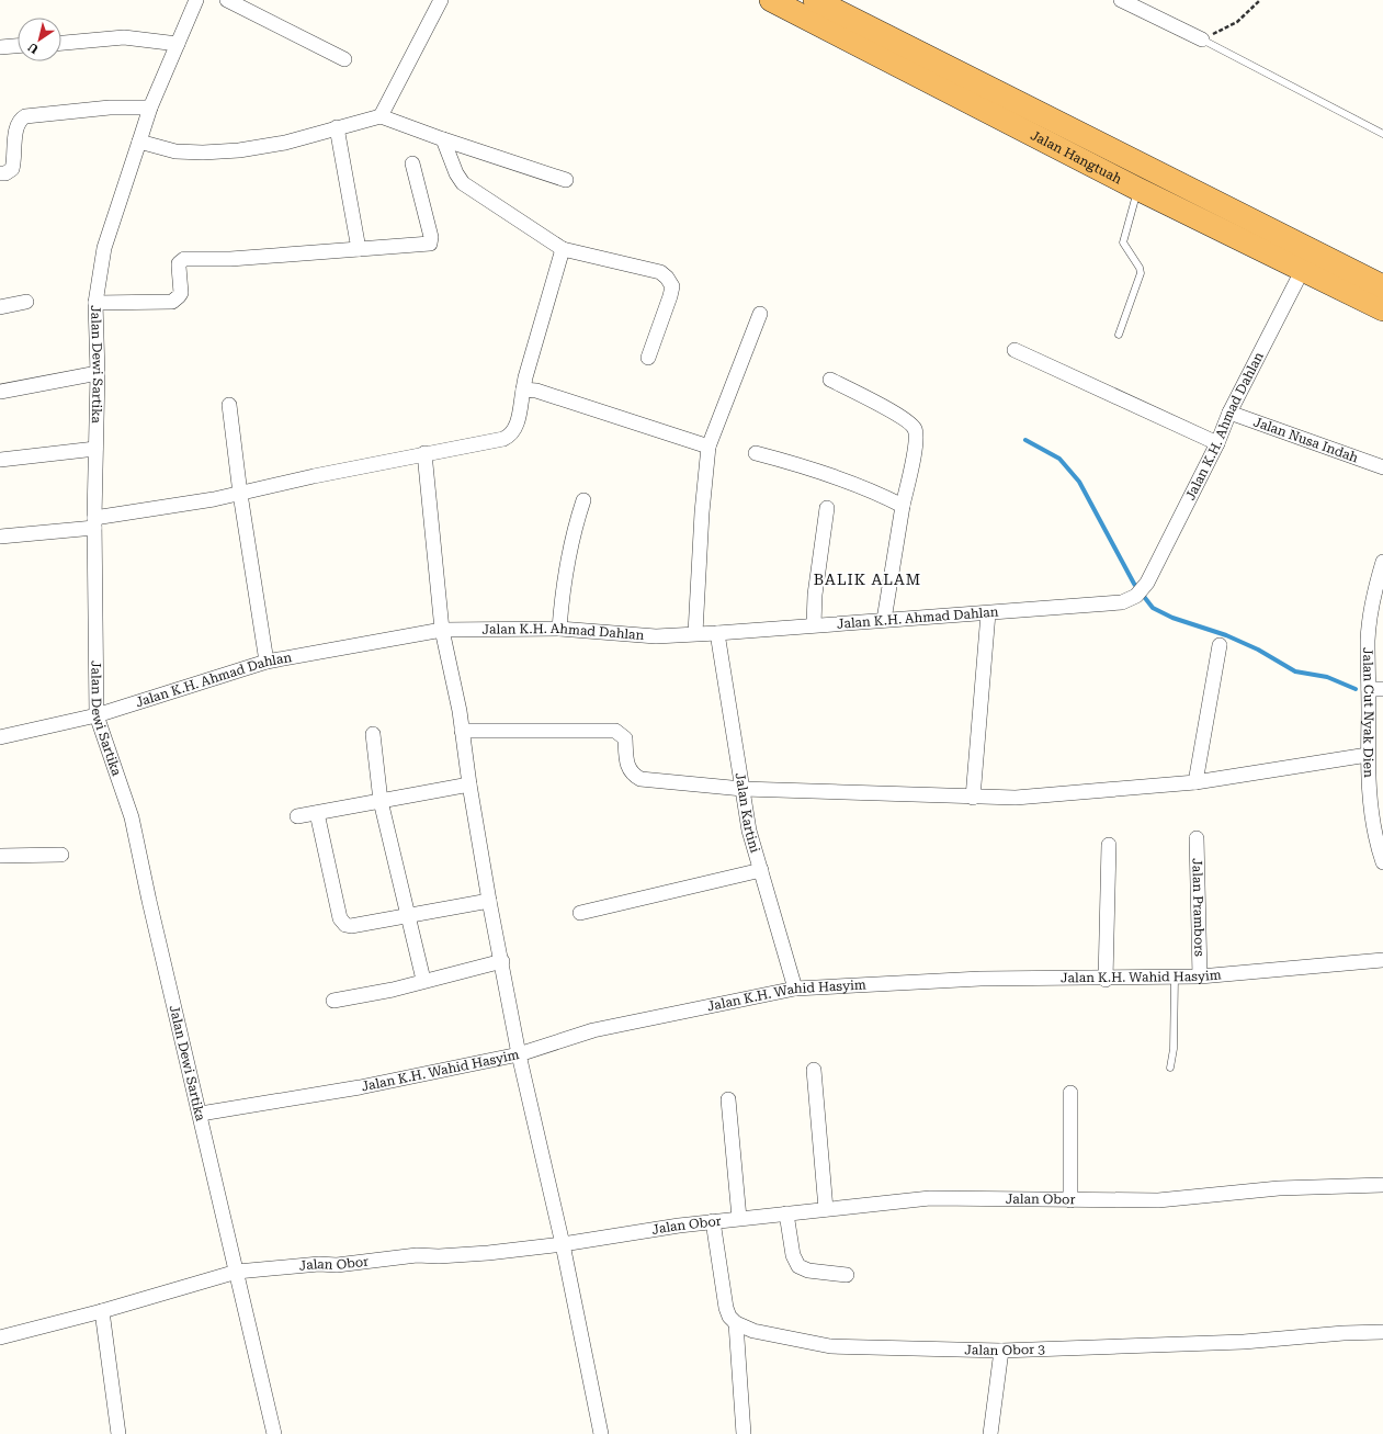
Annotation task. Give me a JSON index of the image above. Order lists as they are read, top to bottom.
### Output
{
  "streets": {
    "highway": ["Jalan Hangtuah"],
    "street": [
      "Jalan Dewi Sartika",
      "Jalan K.H. Ahmad Dahlan",
      "Jalan Nusa Indah",
      "Jalan Cut Nyak Dien",
      "Jalan Kartini",
      "Jalan Prambors",
      "Jalan K.H. Wahid Hasyim",
      "Jalan Obor",
      "Jalan Obor 3"
    ]
  },
  "crossings": [
    ["Jalan Hangtuah", "Jalan K.H. Ahmad Dahlan"],
    ["Jalan Dewi Sartika", "Jalan K.H. Ahmad Dahlan"],
    ["Jalan Dewi Sartika", "Jalan K.H. Wahid Hasyim"],
    ["Jalan Dewi Sartika", "Jalan Obor"],
    ["Jalan K.H. Ahmad Dahlan", "Jalan Nusa Indah"],
    ["Jalan K.H. Ahmad Dahlan", "Jalan Kartini"],
    ["Jalan Kartini", "Jalan K.H. Wahid Hasyim"],
    ["Jalan Prambors", "Jalan K.H. Wahid Hasyim"]
  ],
  "districts": ["BALIK ALAM"],
  "north": "bottom left"
}
